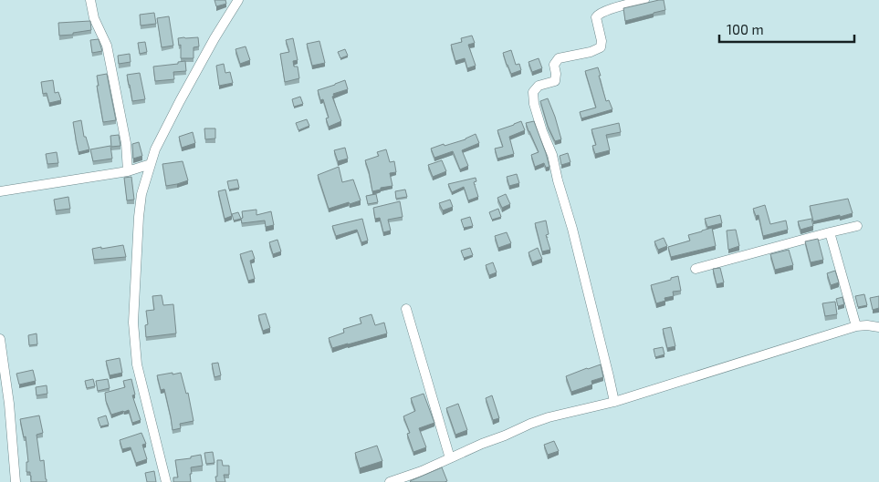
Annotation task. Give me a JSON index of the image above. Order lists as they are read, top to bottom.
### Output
{
  "scale_bar": "100 m"
}
